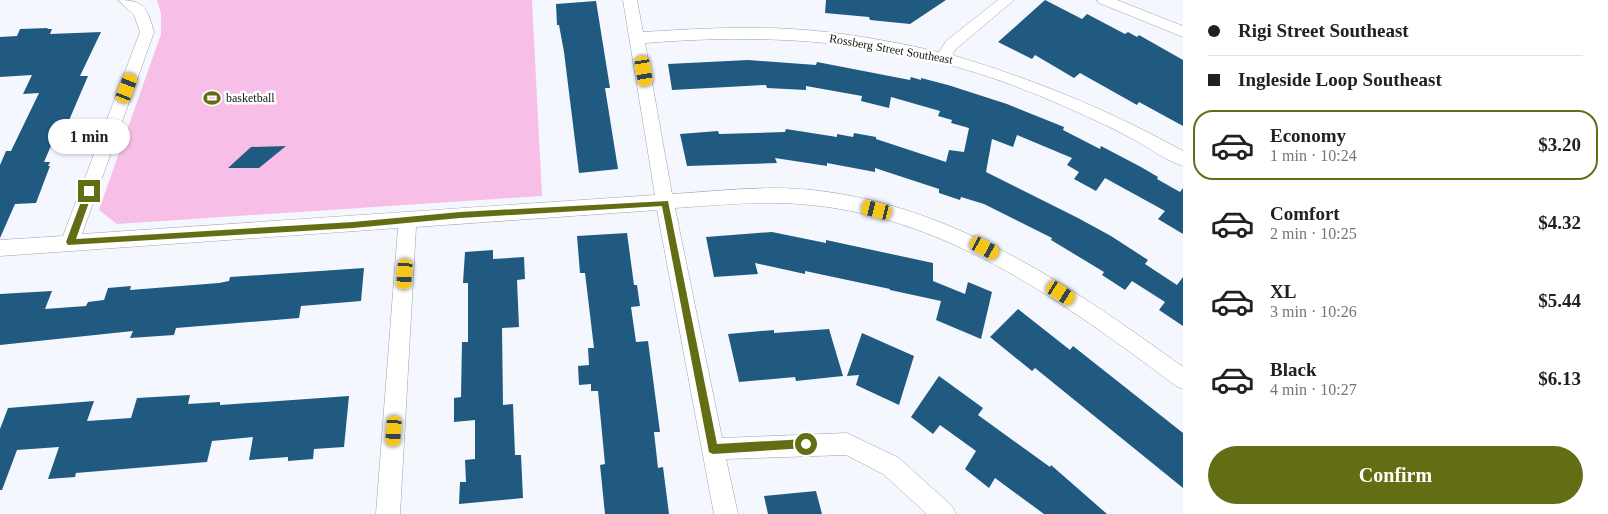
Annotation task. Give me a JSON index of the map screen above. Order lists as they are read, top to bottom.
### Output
{
  "streets": {
    "street": ["Rossberg Street Southeast"]
  },
  "places": {
    "sports": ["basketball"]
  },
  "page": {
    "banner": ["Rigi Street Southeast", "Ingleside Loop Southeast"],
    "list": [
      {
        "name": "Economy",
        "note": "1 min · 10:24",
        "value": "$3.20"
      },
      {
        "name": "Comfort",
        "note": "2 min · 10:25",
        "value": "$4.32"
      },
      {
        "name": "XL",
        "note": "3 min · 10:26",
        "value": "$5.44"
      },
      {
        "name": "Black",
        "note": "4 min · 10:27",
        "value": "$6.13"
      }
    ],
    "bubble": "1 min",
    "buttons": "Confirm"
  }
}
